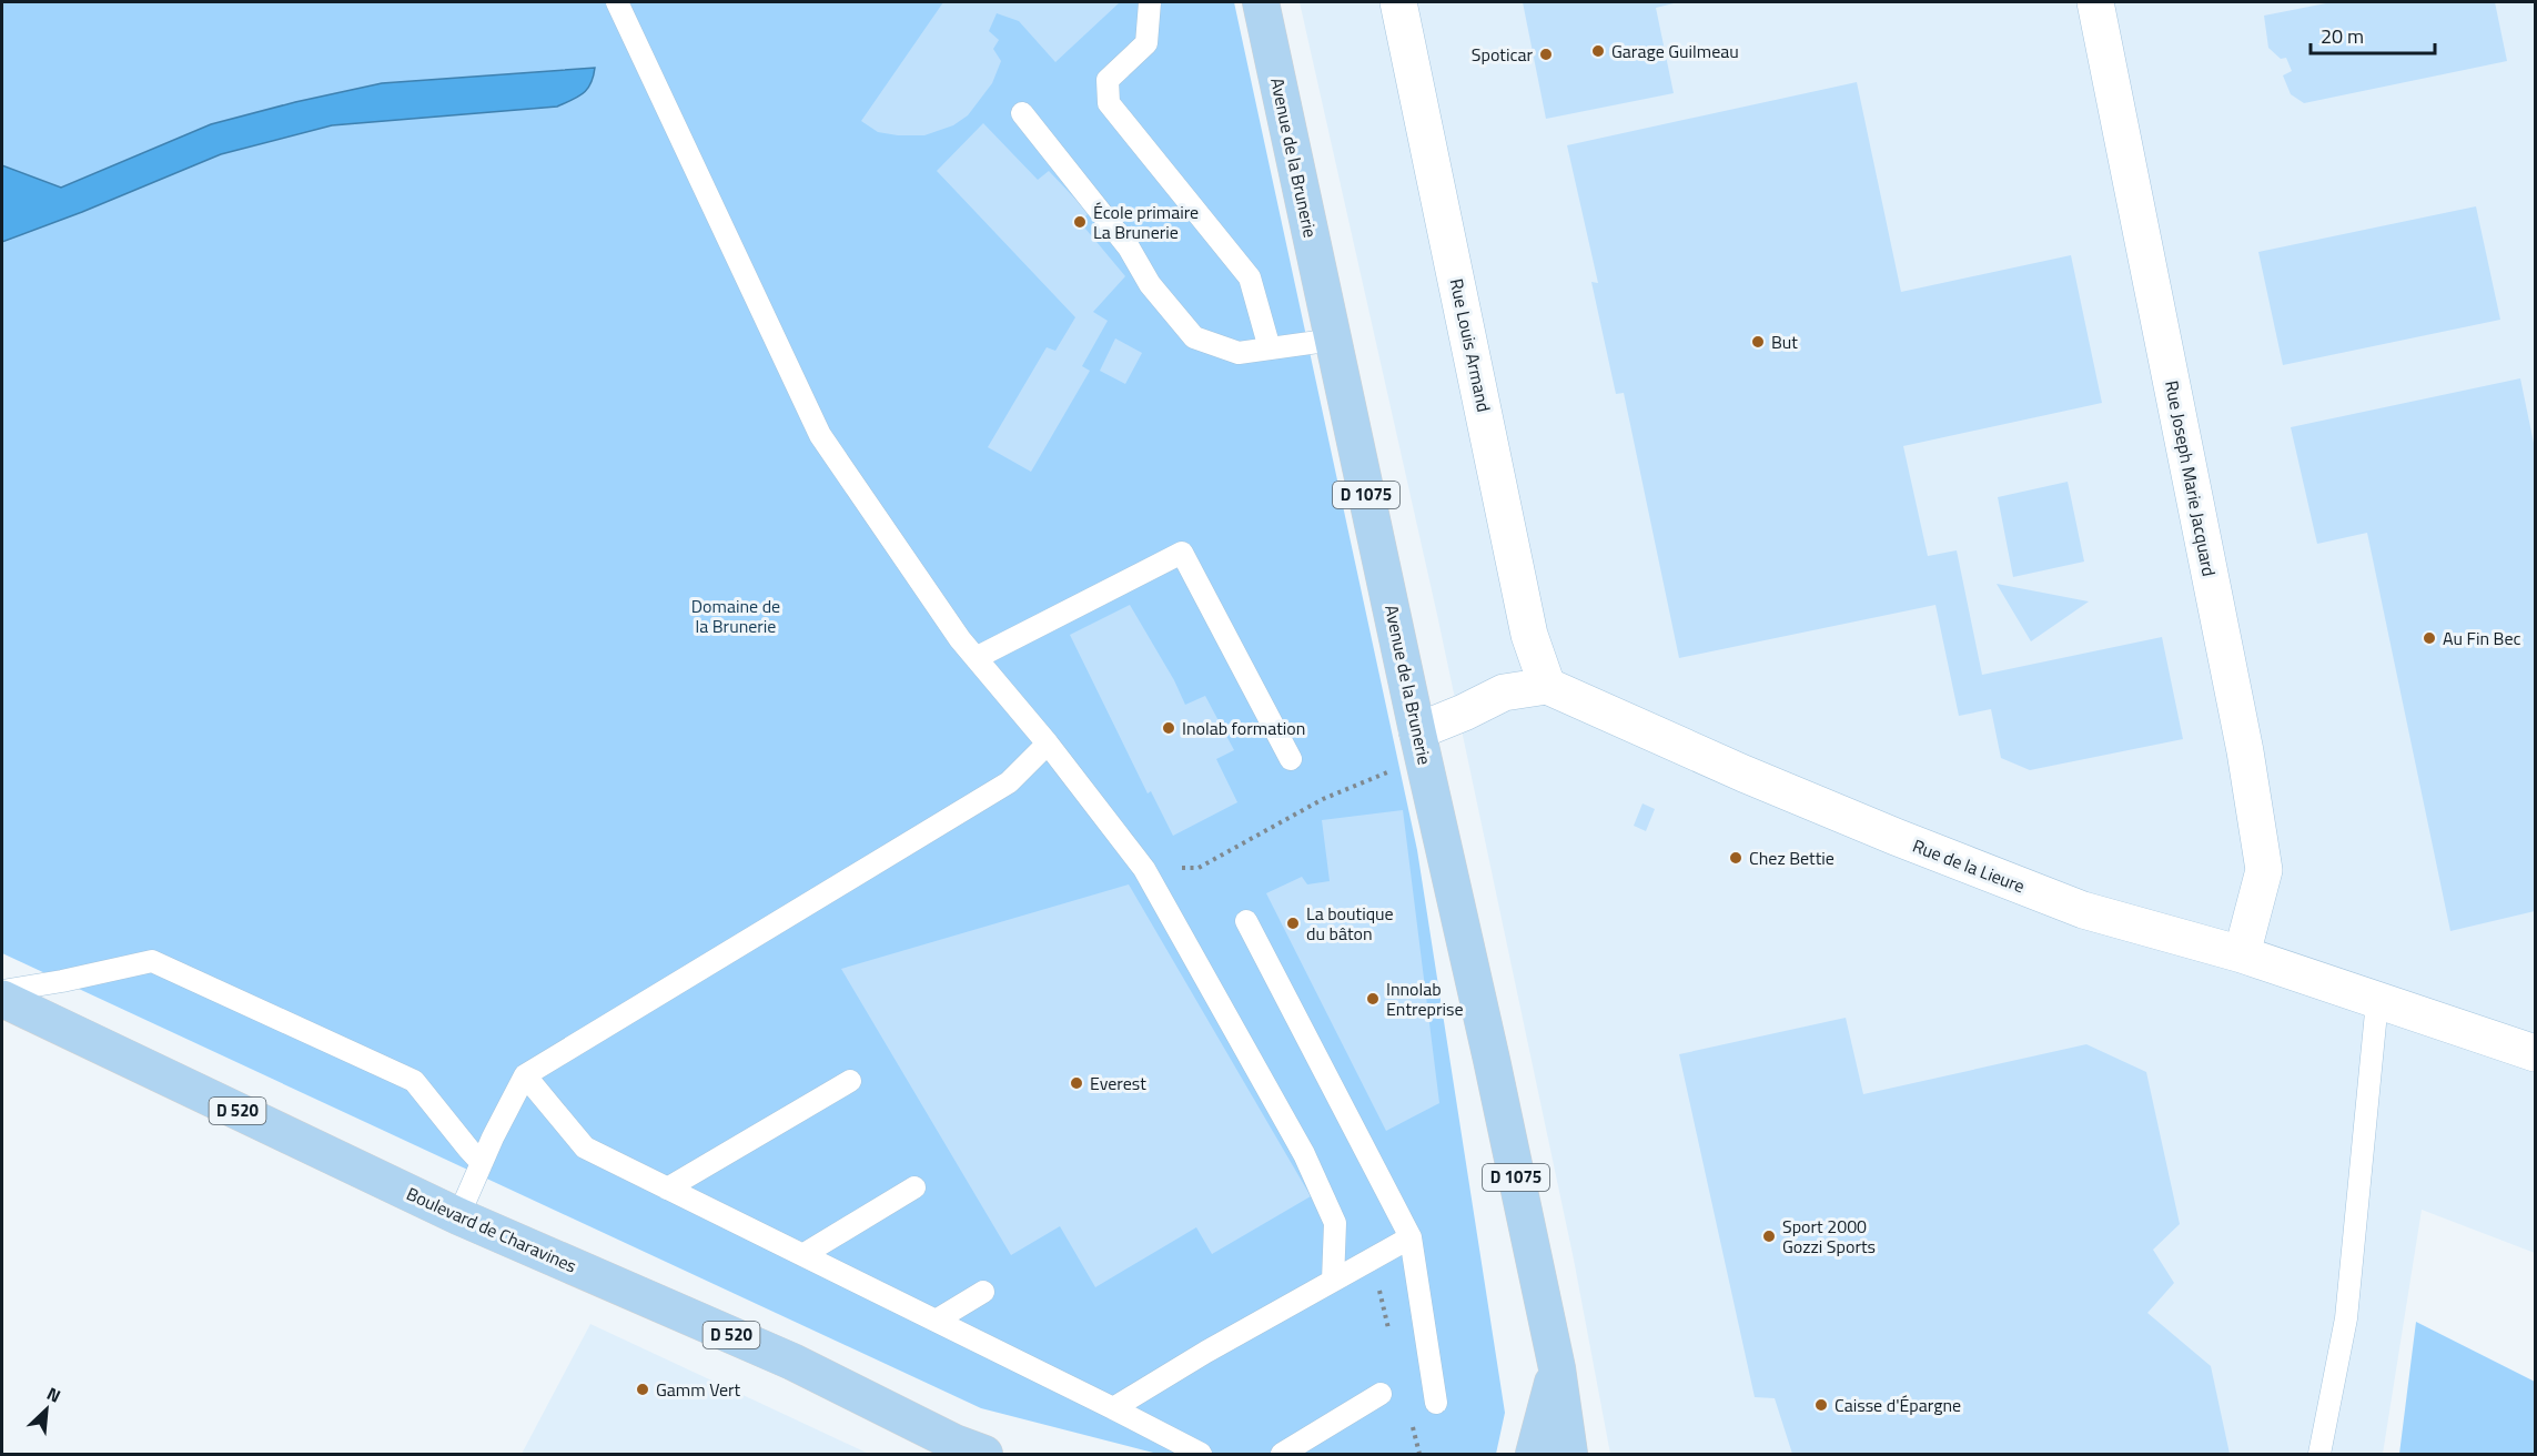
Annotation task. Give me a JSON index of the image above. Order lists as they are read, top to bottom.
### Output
{
  "streets": {
    "main road": [
      "Avenue de la Brunerie",
      "D 1075",
      "D 520",
      "Boulevard de Charavines"
    ],
    "street": ["Rue Louis Armand", "Rue Joseph Marie Jacquard", "Rue de la Lieure"]
  },
  "crossings": [
    ["Rue Louis Armand", "Rue de la Lieure"],
    ["Rue Joseph Marie Jacquard", "Rue de la Lieure"]
  ],
  "parks": ["Domaine de la Brunerie"],
  "places": [
    "Garage Guilmeau",
    "Spoticar",
    "École primaire La Brunerie",
    "But",
    "Au Fin Bec",
    "Inolab formation",
    "Chez Bettie",
    "La boutique du bâton",
    "Innolab Entreprise",
    "Everest",
    "Sport 2000 Gozzi Sports",
    "Gamm Vert",
    "Caisse d'Épargne"
  ],
  "scale_bar": "20 m",
  "north": "top right"
}
